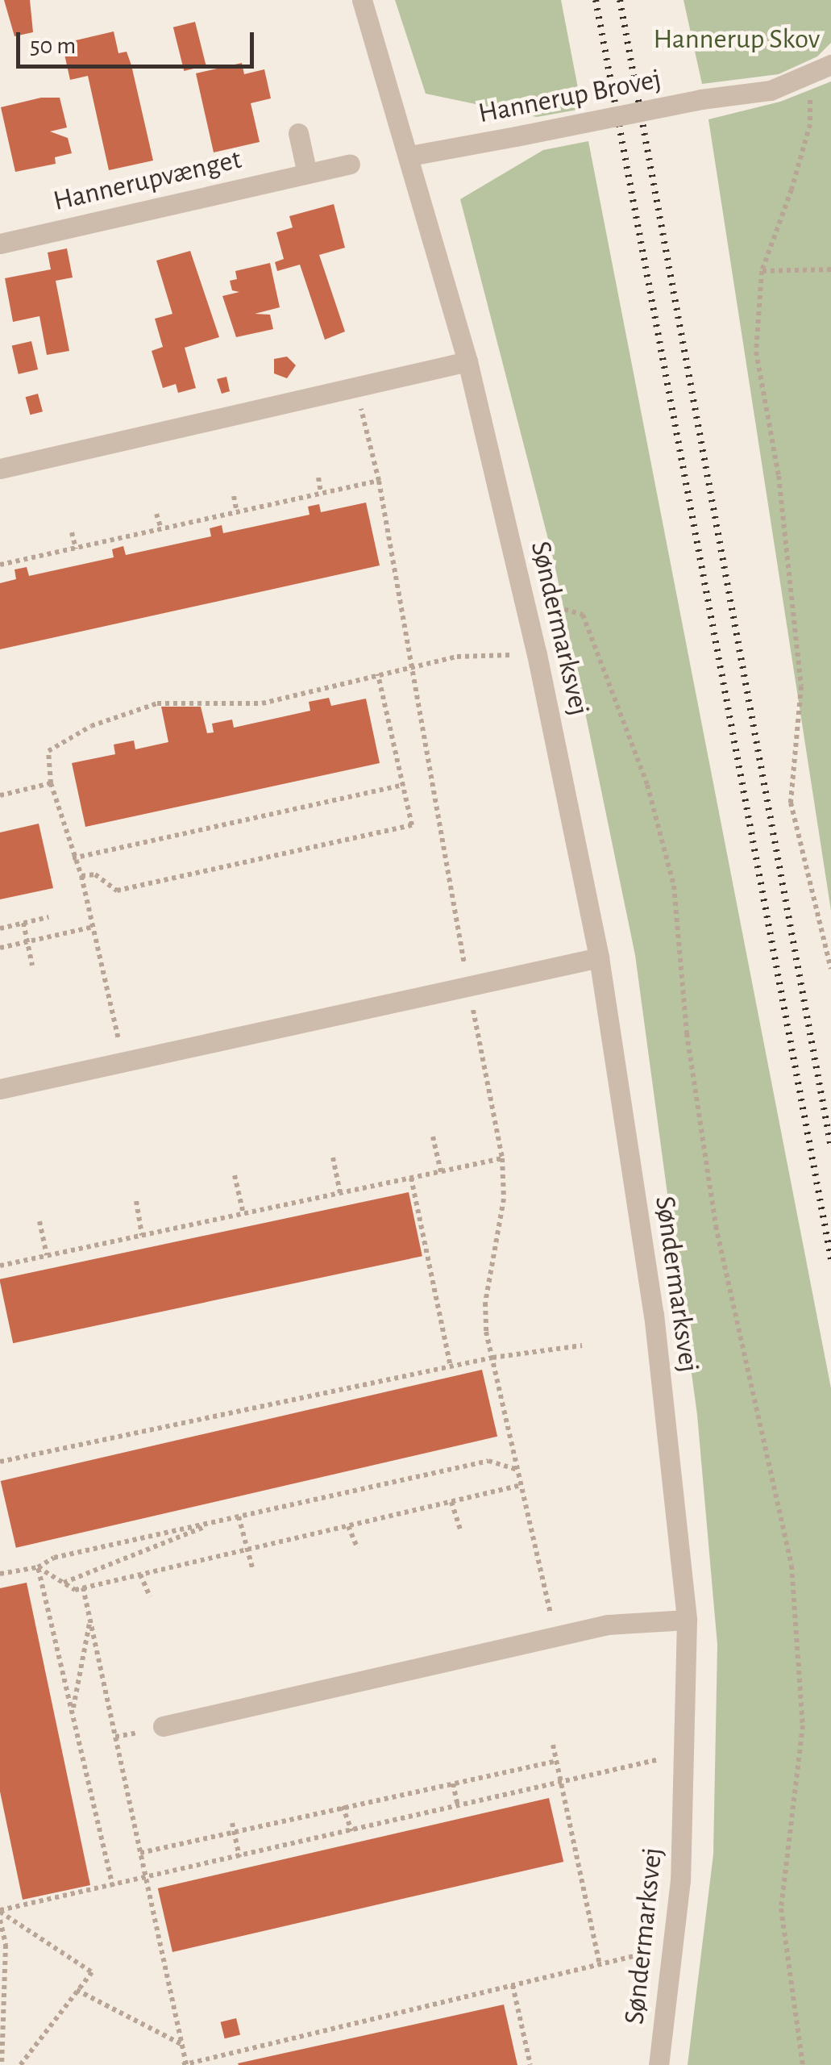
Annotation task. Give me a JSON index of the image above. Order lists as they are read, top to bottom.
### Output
{
  "streets": {
    "street": ["Hannerup Brovej", "Hannerupvænget", "Søndermarksvej"]
  },
  "crossings": [
    ["Hannerup Brovej", "Søndermarksvej"]
  ],
  "parks": ["Hannerup Skov"],
  "scale_bar": "50 m"
}
